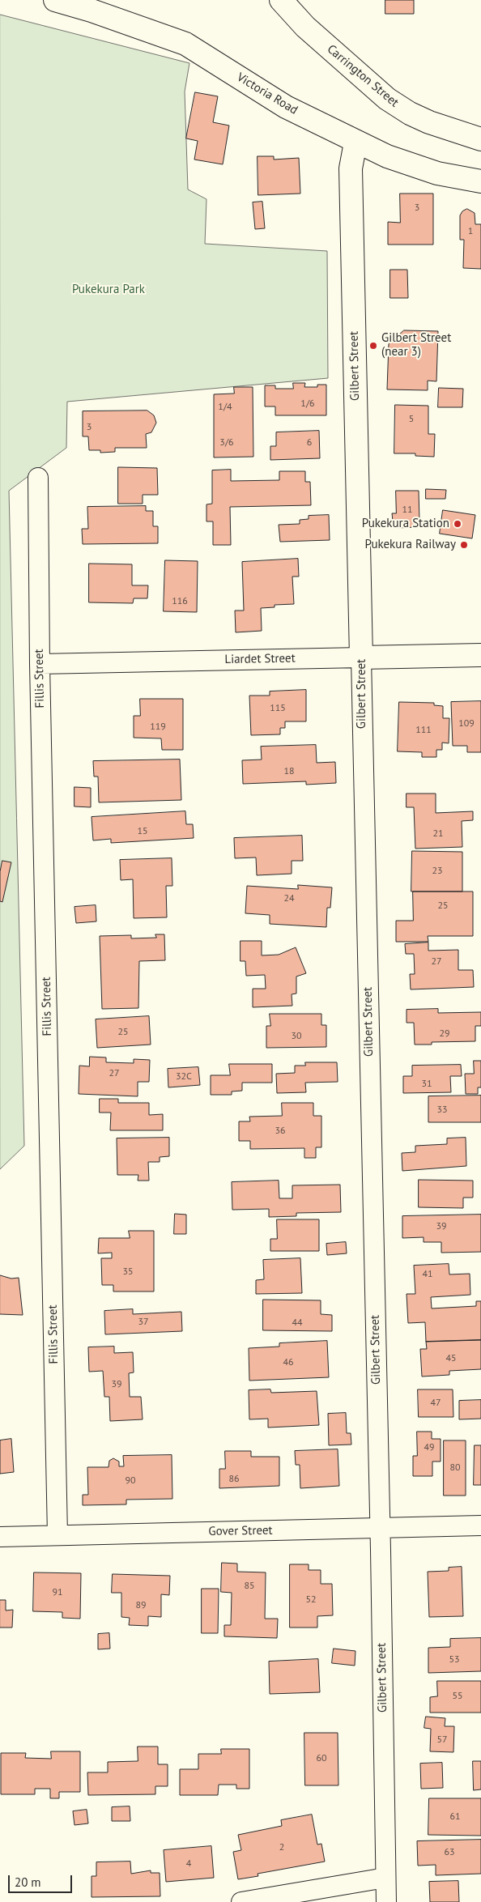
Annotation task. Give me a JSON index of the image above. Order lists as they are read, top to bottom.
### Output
{
  "streets": {
    "street": [
      "Carrington Street",
      "Victoria Road",
      "Gilbert Street",
      "Liardet Street",
      "Fillis Street",
      "Gover Street"
    ]
  },
  "crossings": [
    ["Victoria Road", "Gilbert Street"],
    ["Gilbert Street", "Liardet Street"],
    ["Gilbert Street", "Gover Street"],
    ["Liardet Street", "Fillis Street"],
    ["Fillis Street", "Gover Street"]
  ],
  "parks": ["Pukekura Park"],
  "places": ["Gilbert Street (near 3)", "Pukekura Station", "Pukekura Railway"],
  "house_numbers": [
    "3",
    "1",
    "1/6",
    "1/4",
    "5",
    "3",
    "3/6",
    "6",
    "11",
    "116",
    "115",
    "109",
    "119",
    "111",
    "18",
    "15",
    "21",
    "23",
    "24",
    "25",
    "27",
    "25",
    "29",
    "30",
    "27",
    "32C",
    "31",
    "33",
    "36",
    "39",
    "35",
    "41",
    "37",
    "44",
    "45",
    "46",
    "39",
    "47",
    "49",
    "80",
    "86",
    "90",
    "85",
    "91",
    "52",
    "89",
    "53",
    "55",
    "57",
    "60",
    "61",
    "2",
    "63",
    "4"
  ],
  "scale_bar": "20 m"
}
